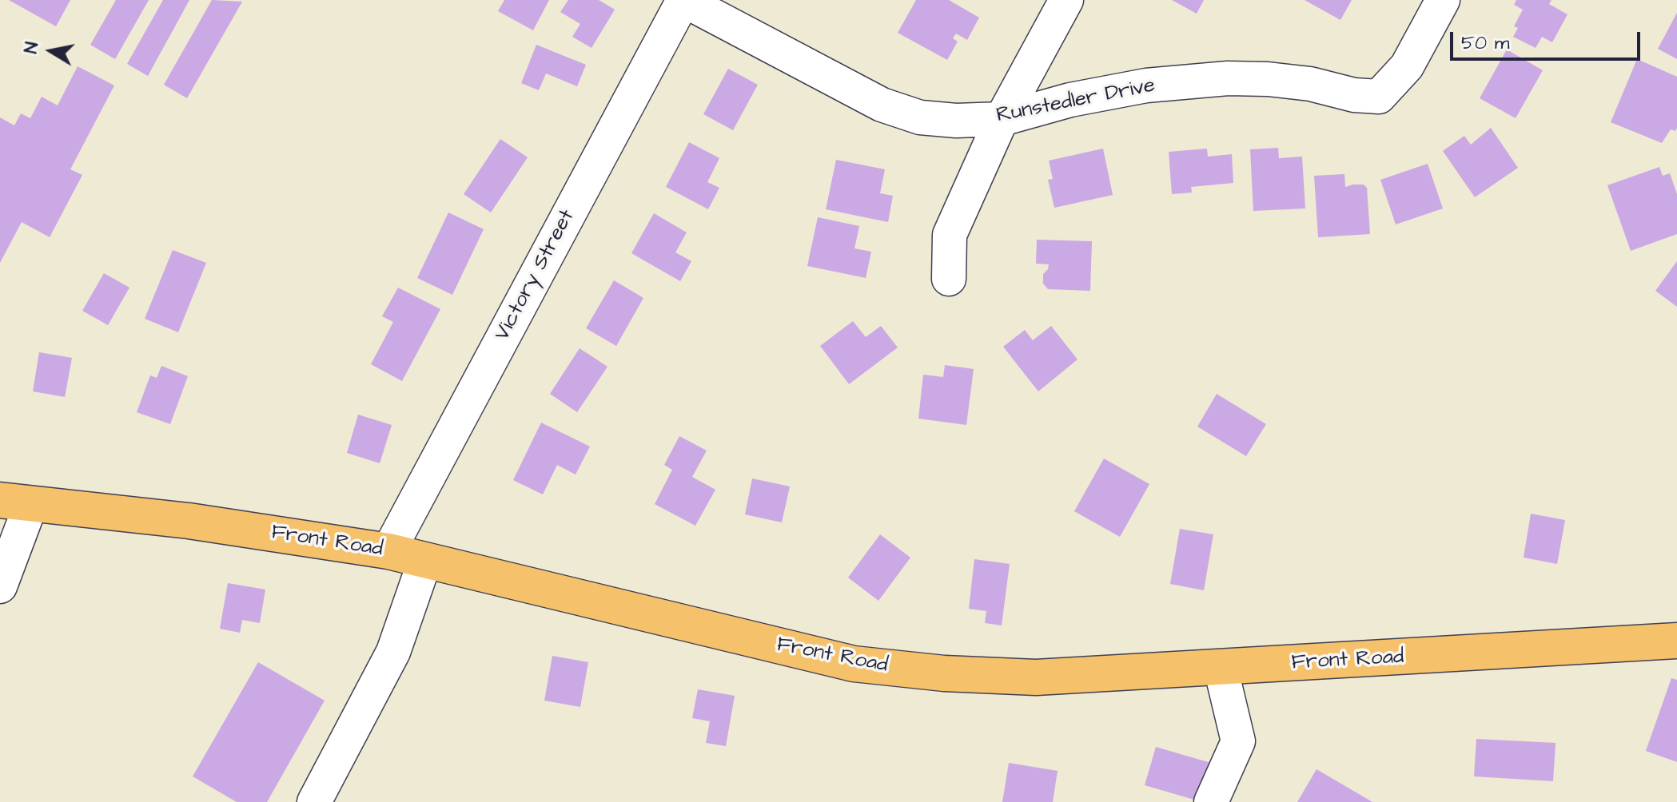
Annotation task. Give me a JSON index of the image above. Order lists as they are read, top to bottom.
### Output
{
  "streets": {
    "main road": ["Front Road"],
    "street": ["Runstedler Drive", "Victory Street"]
  },
  "crossings": [
    ["Runstedler Drive", "Victory Street"],
    ["Victory Street", "Front Road"]
  ],
  "scale_bar": "50 m",
  "north": "left"
}
